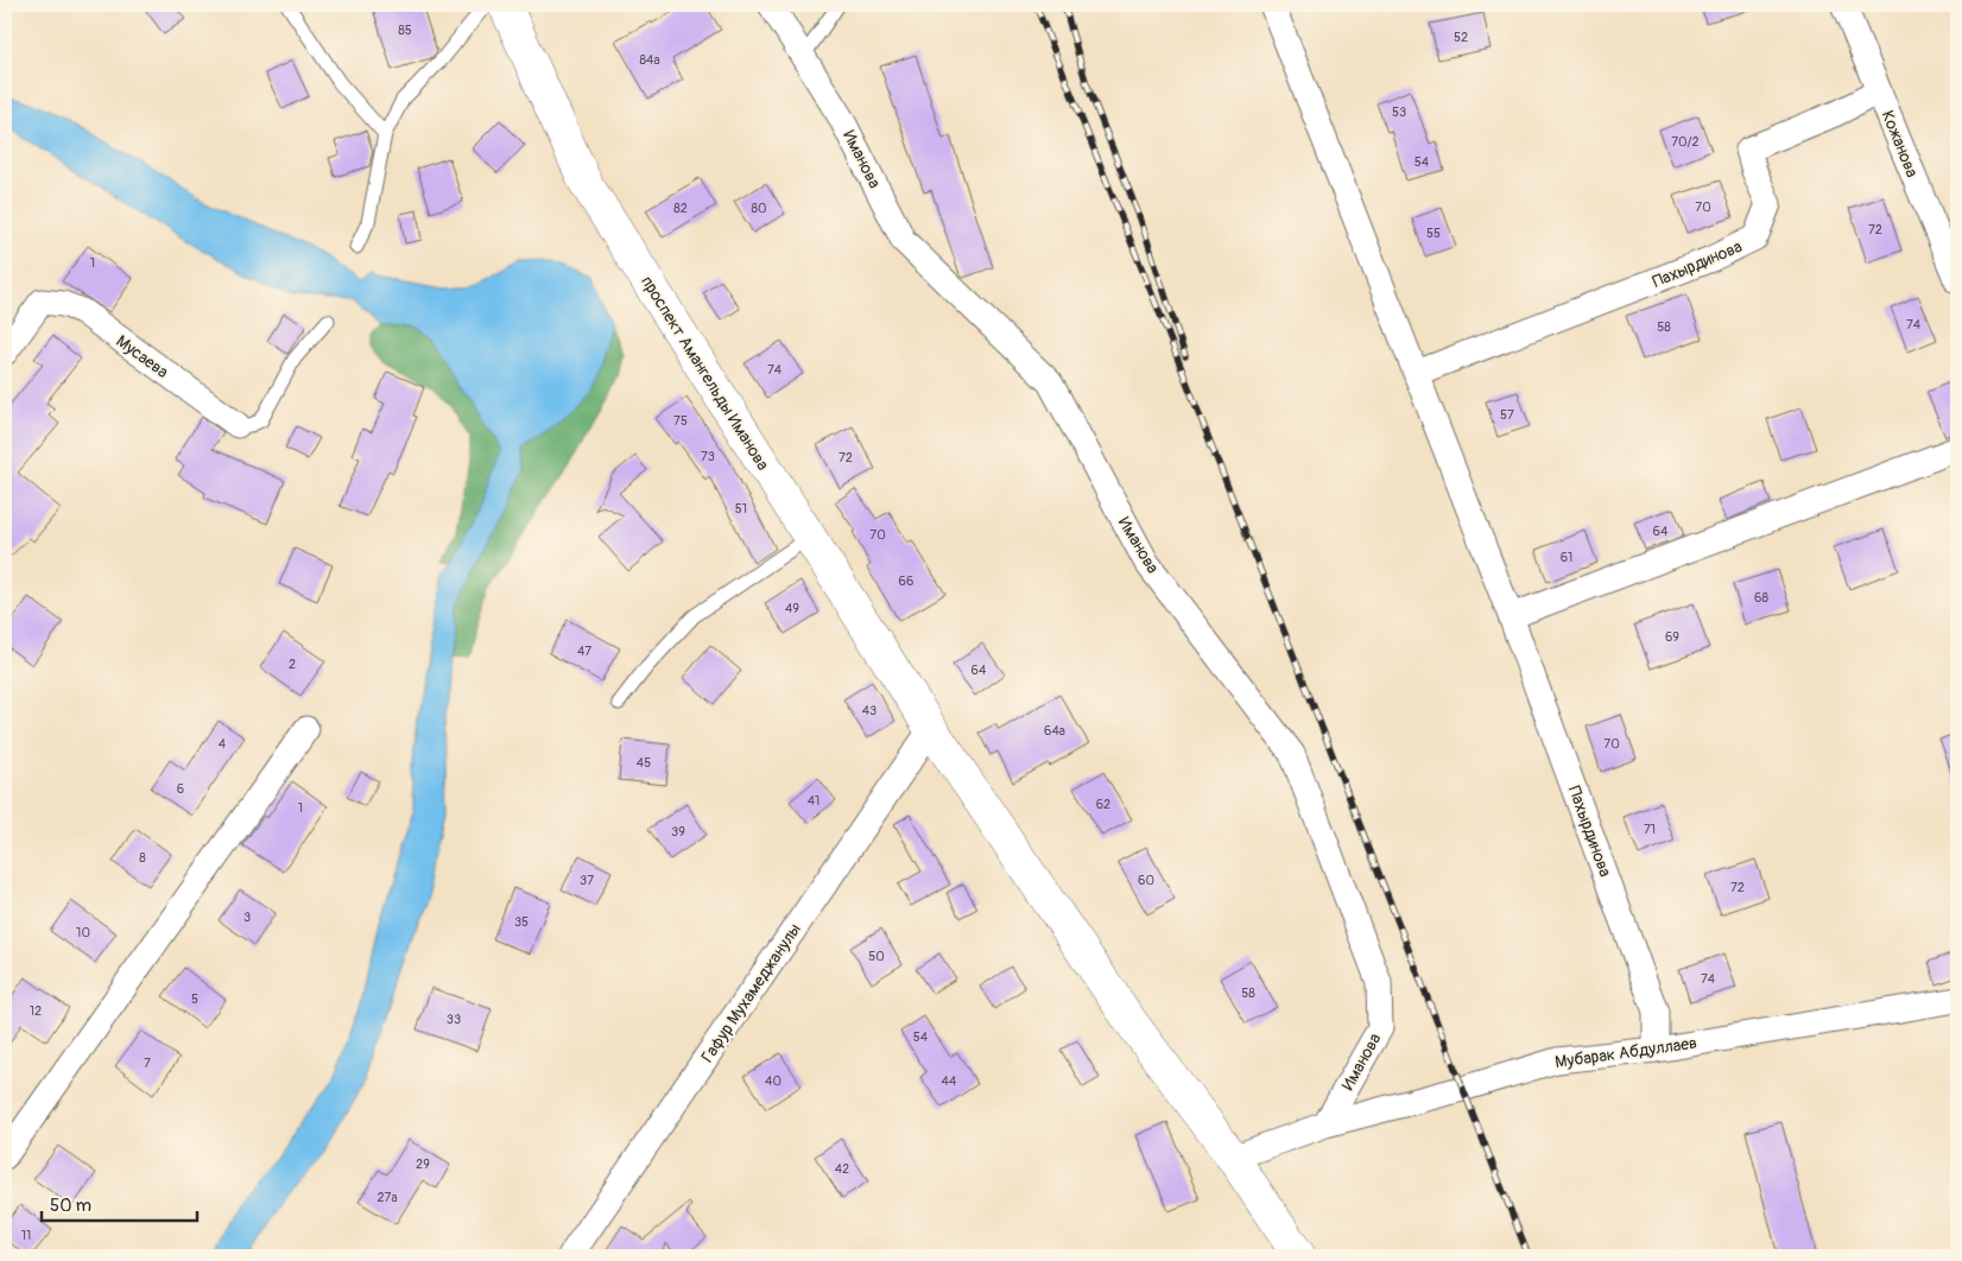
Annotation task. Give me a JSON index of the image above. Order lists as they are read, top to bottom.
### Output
{
  "streets": {
    "main road": ["проспект Амангельды Иманова"],
    "street": [
      "Кожанова",
      "Иманова",
      "Пахырдинова",
      "Мусаева",
      "Гафур Мухамеджанулы",
      "Мубарак Абдуллаев"
    ]
  },
  "crossings": [
    ["Кожанова", "Пахырдинова"],
    ["Иманова", "Мубарак Абдуллаев"],
    ["Пахырдинова", "Мубарак Абдуллаев"],
    ["проспект Амангельды Иманова", "Гафур Мухамеджанулы"]
  ],
  "house_numbers": [
    "85",
    "52",
    "84а",
    "53",
    "70/2",
    "54",
    "70",
    "82",
    "80",
    "72",
    "55",
    "1",
    "74",
    "58",
    "74",
    "57",
    "75",
    "73",
    "72",
    "51",
    "64",
    "70",
    "61",
    "66",
    "68",
    "49",
    "69",
    "47",
    "2",
    "64",
    "43",
    "64а",
    "4",
    "70",
    "45",
    "6",
    "41",
    "62",
    "1",
    "71",
    "39",
    "8",
    "37",
    "60",
    "72",
    "3",
    "35",
    "10",
    "50",
    "74",
    "58",
    "5",
    "12",
    "33",
    "54",
    "7",
    "40",
    "44",
    "29",
    "42",
    "27а",
    "11"
  ],
  "scale_bar": "50 m"
}
